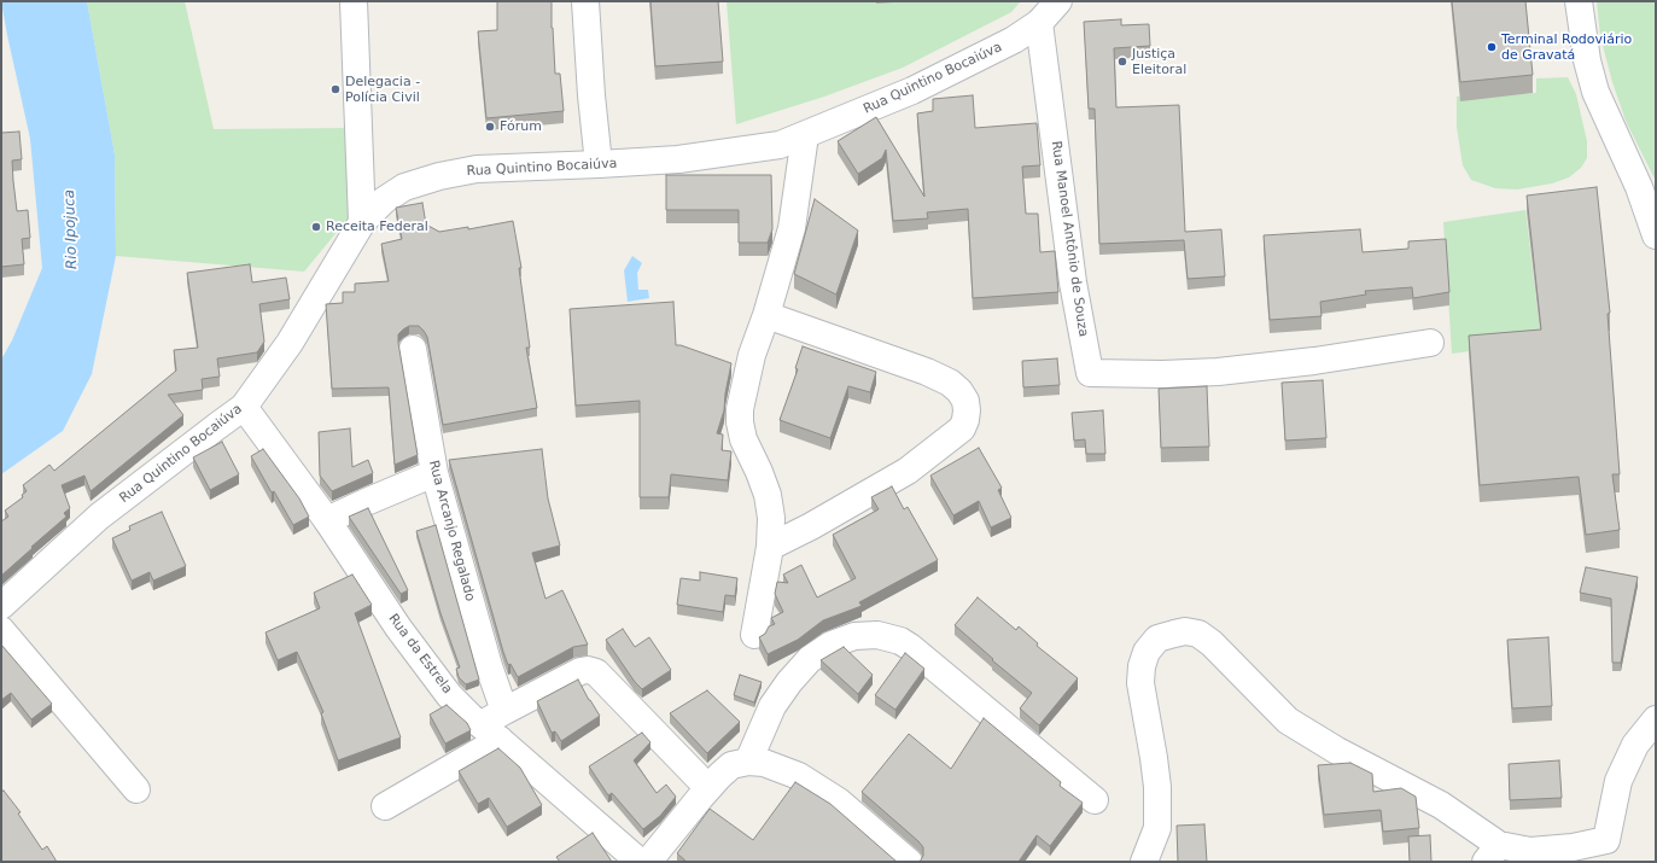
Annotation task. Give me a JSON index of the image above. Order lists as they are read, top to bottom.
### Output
{
  "streets": {
    "street": [
      "Rua Quintino Bocaiúva",
      "Rua Manoel Antônio de Souza",
      "Rua Arcanjo Regalado",
      "Rua da Estrela"
    ]
  },
  "crossings": [
    ["Rua Quintino Bocaiúva", "Rua Manoel Antônio de Souza"],
    ["Rua Quintino Bocaiúva", "Rua da Estrela"]
  ],
  "water": ["Rio Ipojuca"],
  "places": [
    "Terminal Rodoviário de Gravatá",
    "Justiça Eleitoral",
    "Delegacia - Polícia Civil",
    "Fórum",
    "Receita Federal"
  ]
}
